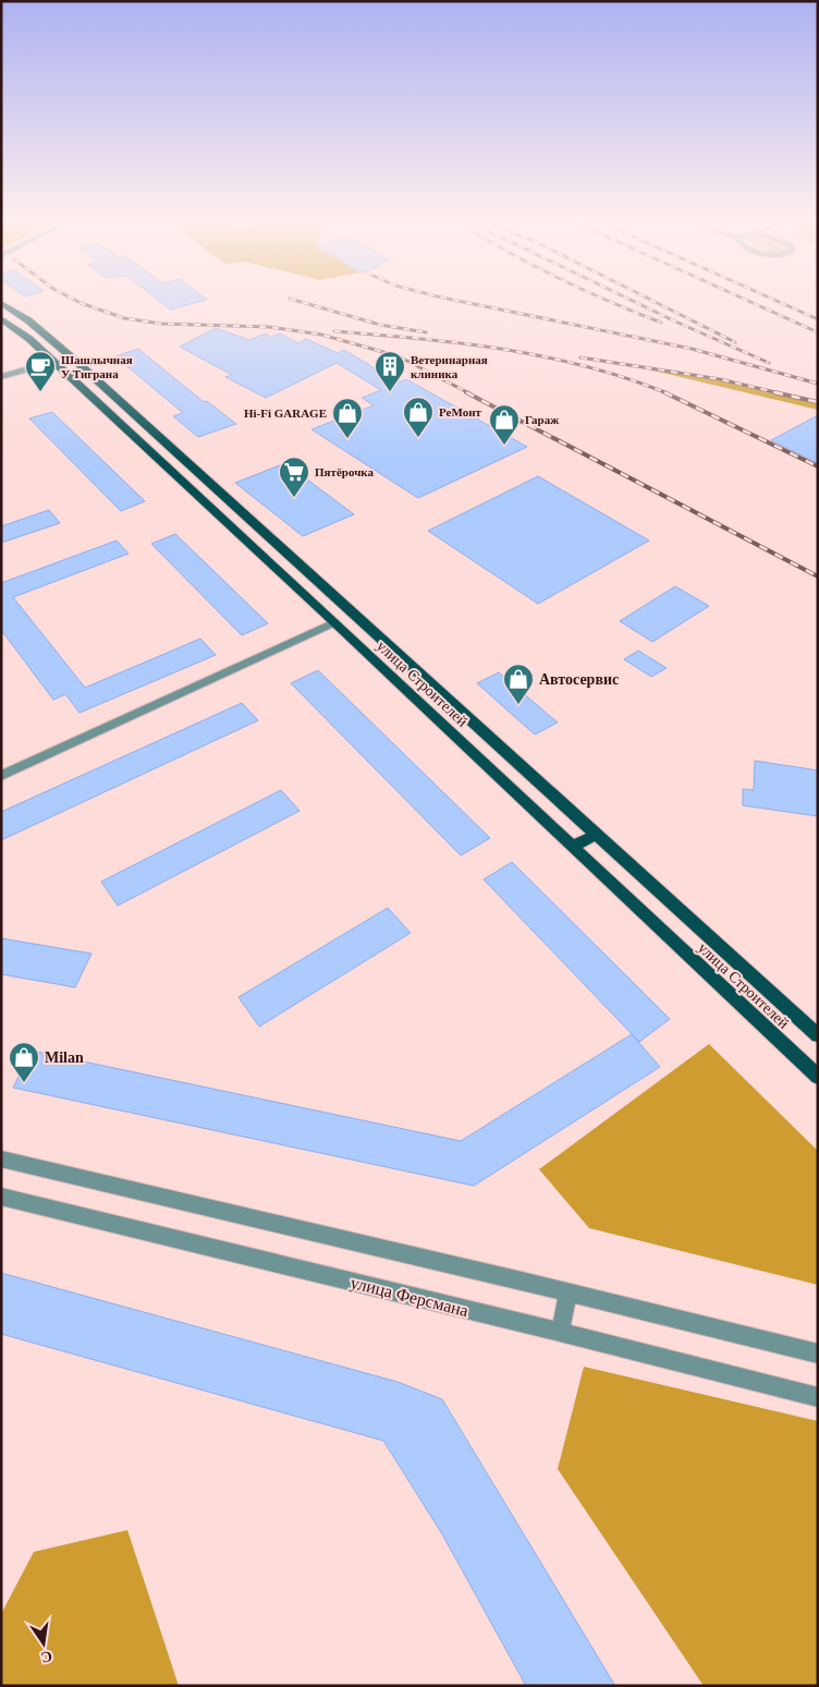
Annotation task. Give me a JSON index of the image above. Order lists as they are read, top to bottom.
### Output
{
  "streets": {
    "main road": ["улица Строителей"],
    "street": ["улица Ферсмана"]
  },
  "places": {
    "cafe": ["Шашлычная У Тиграна"],
    "building": ["Ветеринарная клиника"],
    "shop": [
      "РеМонт",
      "Hi-Fi GARAGE",
      "Гараж",
      "Автосервис",
      "Milan"
    ],
    "supermarket": ["Пятёрочка"]
  },
  "north": "bottom"
}
